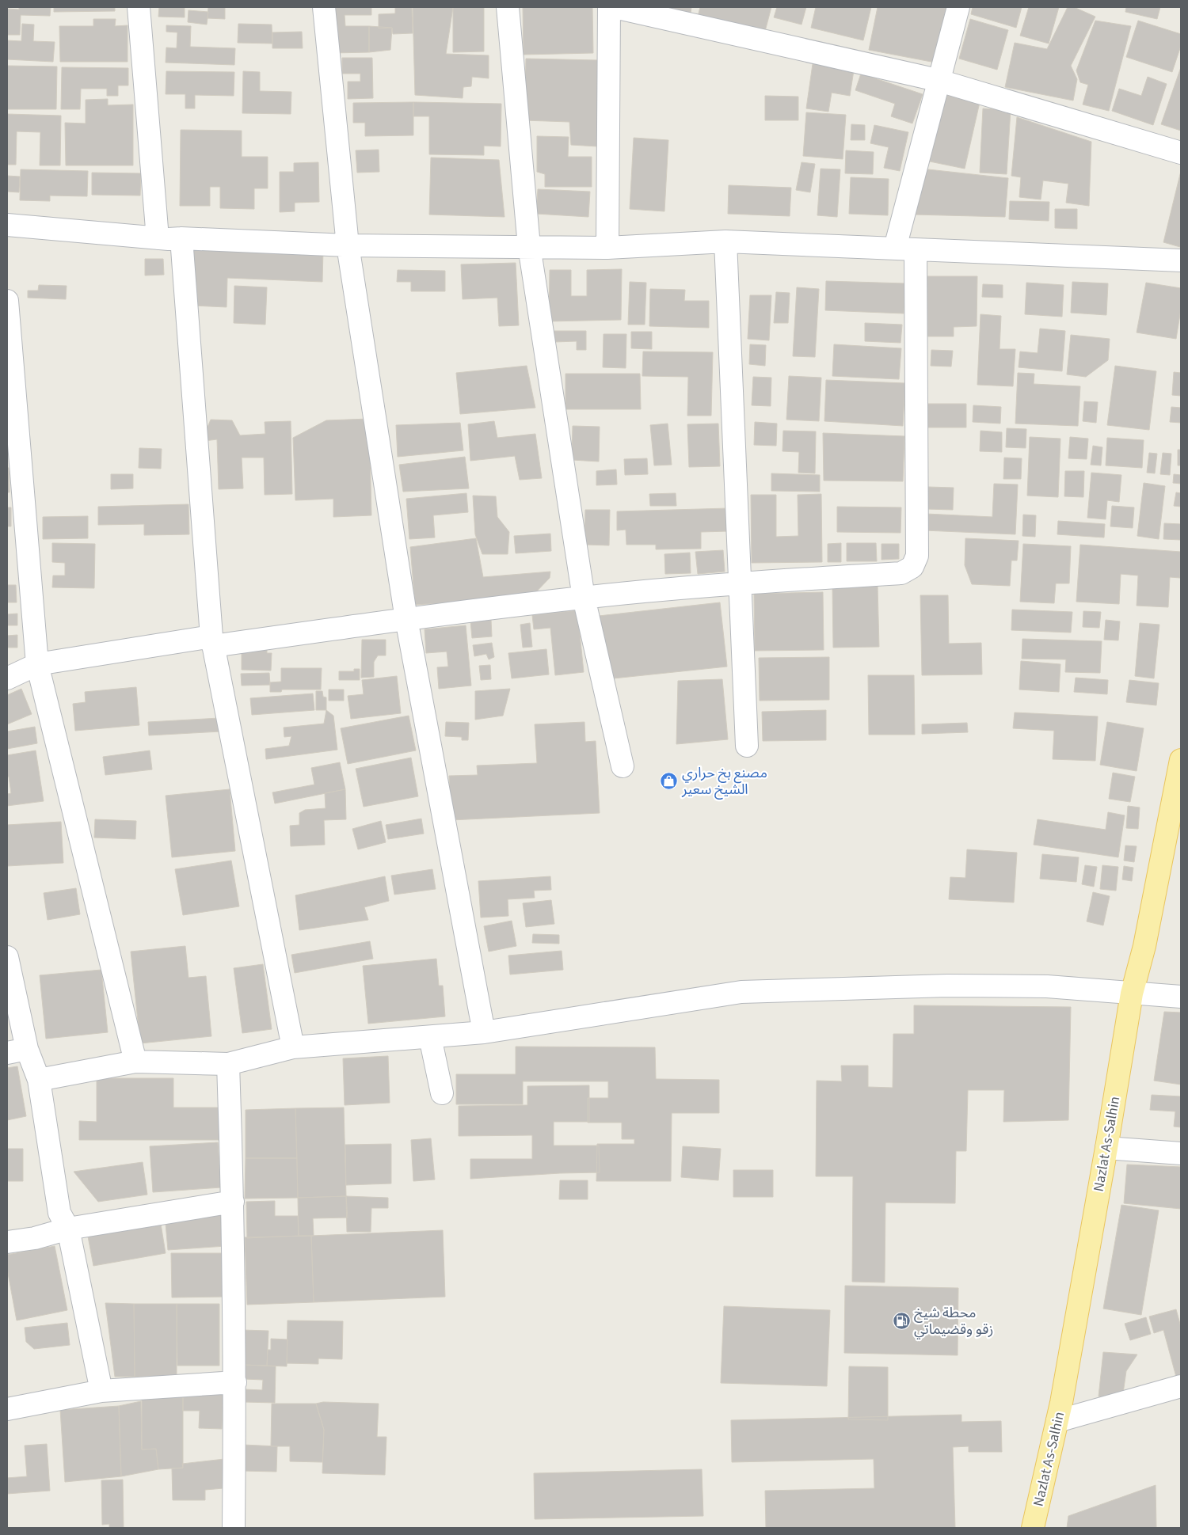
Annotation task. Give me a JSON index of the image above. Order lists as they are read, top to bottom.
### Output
{
  "streets": {
    "main road": ["Nazlat As-Salhin"]
  },
  "places": {
    "shop": ["مصنع بخ حراري الشيخ سعير"],
    "fuel station": ["محطة شيخ زقو وقضيماتي"]
  }
}
